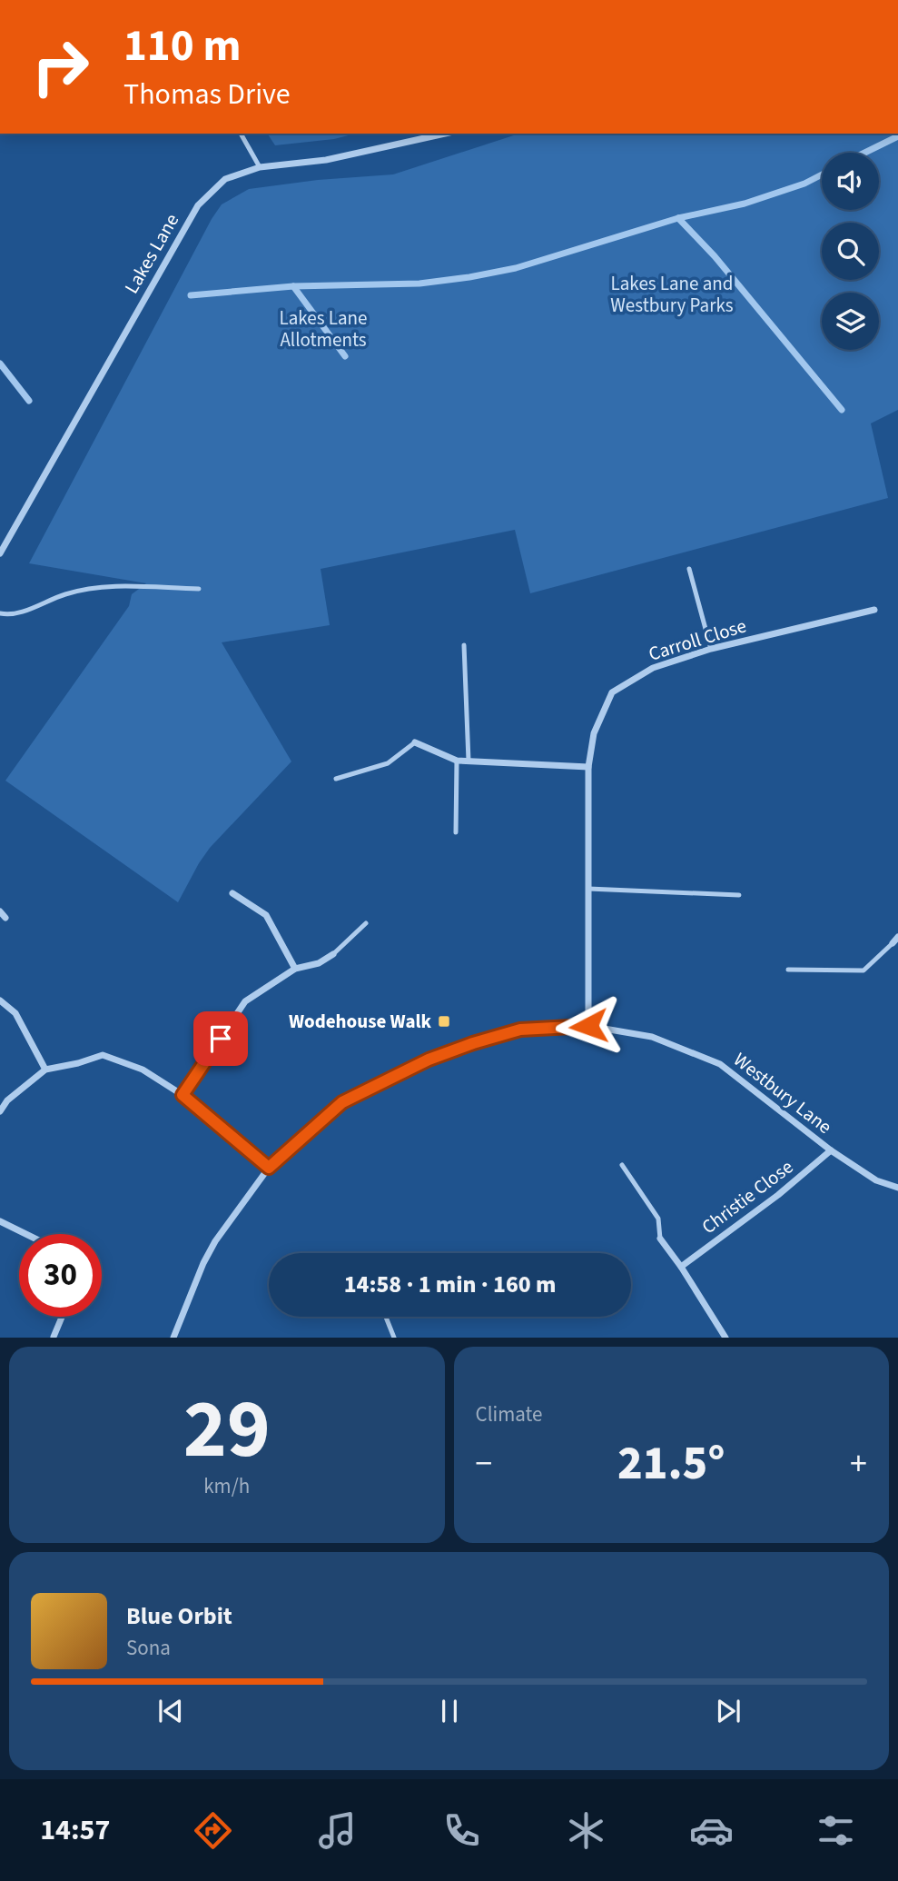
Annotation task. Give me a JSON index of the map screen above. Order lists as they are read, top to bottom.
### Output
{
  "streets": {
    "street": [
      "Lakes Lane",
      "Carroll Close",
      "Westbury Lane",
      "Christie Close"
    ]
  },
  "crossings": [
    ["Carroll Close", "Westbury Lane"],
    ["Westbury Lane", "Christie Close"]
  ],
  "parks": ["Lakes Lane and Westbury Parks", "Lakes Lane Allotments"],
  "places": {
    "transit": ["Wodehouse Walk"]
  },
  "page": {
    "turn": ["110 m", "Thomas Drive"],
    "limit": "30",
    "trip": "14:58 · 1 min · 160 m",
    "tile": [
      ["29", "km/h"],
      "Climate"
    ],
    "heat": ["−", "21.5°", "+"],
    "song": ["Blue Orbit", "Sona"],
    "tabs": "14:57"
  }
}
